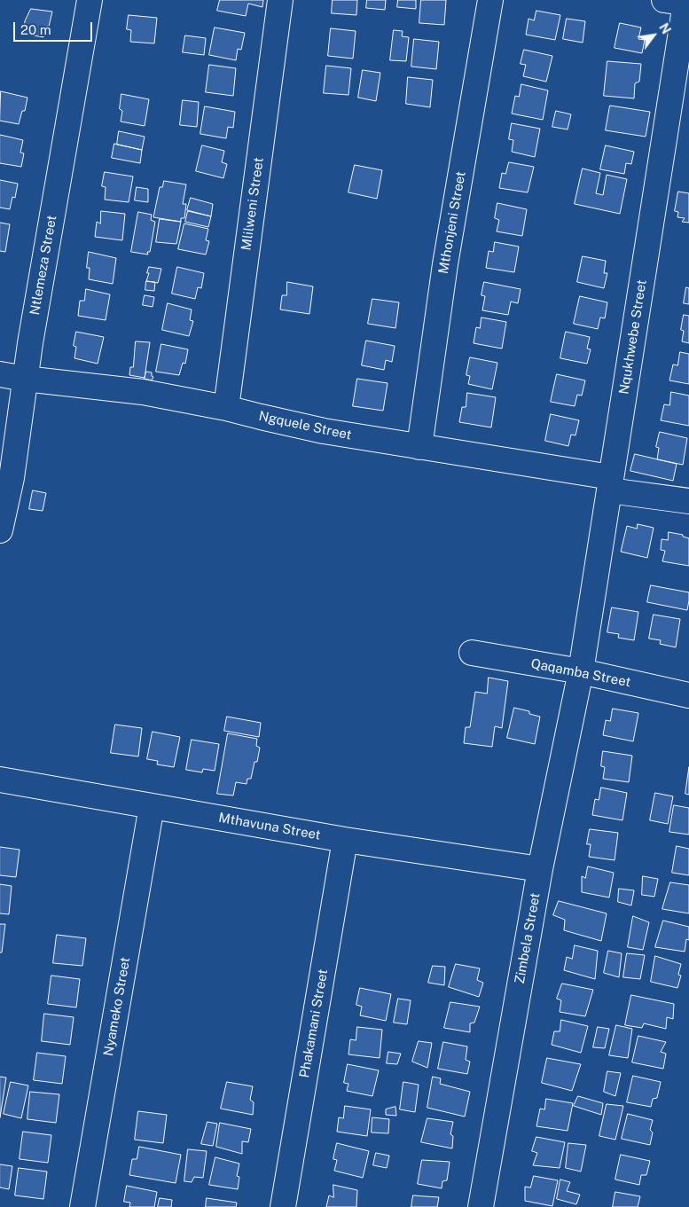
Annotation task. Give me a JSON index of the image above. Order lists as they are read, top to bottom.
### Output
{
  "streets": {
    "street": [
      "Mlilweni Street",
      "Mthonjeni Street",
      "Ntlemeza Street",
      "Nqukhwebe Street",
      "Ngquele Street",
      "Qaqamba Street",
      "Mthavuna Street",
      "Zimbela Street",
      "Nyameko Street",
      "Phakamani Street"
    ]
  },
  "crossings": [
    ["Mlilweni Street", "Ngquele Street"],
    ["Mthonjeni Street", "Ngquele Street"],
    ["Ntlemeza Street", "Ngquele Street"],
    ["Nqukhwebe Street", "Ngquele Street"],
    ["Nqukhwebe Street", "Qaqamba Street"],
    ["Nqukhwebe Street", "Zimbela Street"],
    ["Qaqamba Street", "Zimbela Street"],
    ["Mthavuna Street", "Zimbela Street"],
    ["Mthavuna Street", "Nyameko Street"],
    ["Mthavuna Street", "Phakamani Street"]
  ],
  "scale_bar": "20 m",
  "north": "top right"
}
